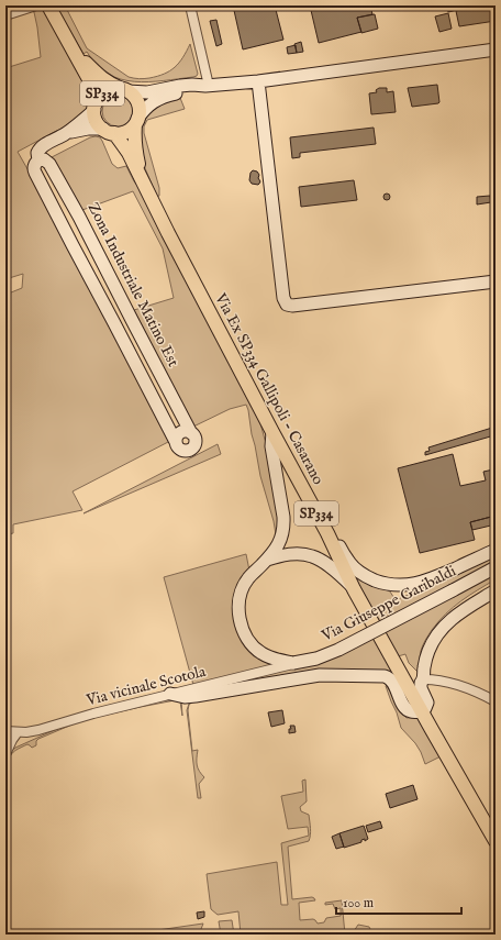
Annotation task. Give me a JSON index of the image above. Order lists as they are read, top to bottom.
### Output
{
  "streets": {
    "main road": ["SP334", "Via Ex SP334 Gallipoli - Casarano"],
    "street": ["Zona Industriale Matino Est", "Via Giuseppe Garibaldi", "Via vicinale Scotola"]
  },
  "crossings": [
    ["SP334", "Via Ex SP334 Gallipoli - Casarano"],
    ["Via Giuseppe Garibaldi", "Via vicinale Scotola"]
  ],
  "scale_bar": "100 m"
}
